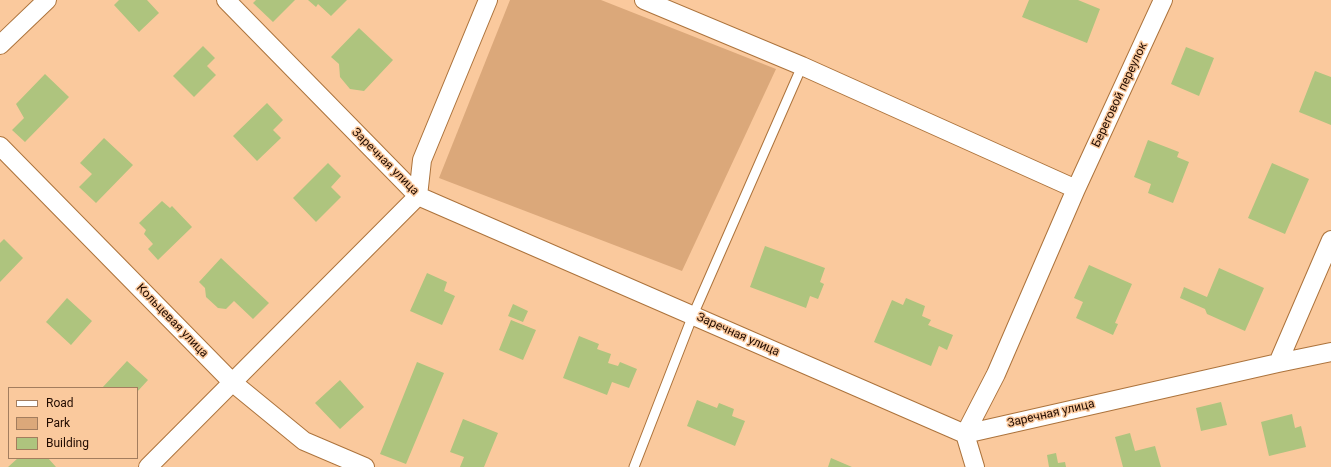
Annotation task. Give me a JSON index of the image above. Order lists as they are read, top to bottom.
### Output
{
  "streets": {
    "street": ["Береговой переулок", "Заречная улица", "Кольцевая улица"]
  },
  "crossings": [
    ["Береговой переулок", "Заречная улица"]
  ],
  "legend": ["Road", "Park", "Building"]
}
